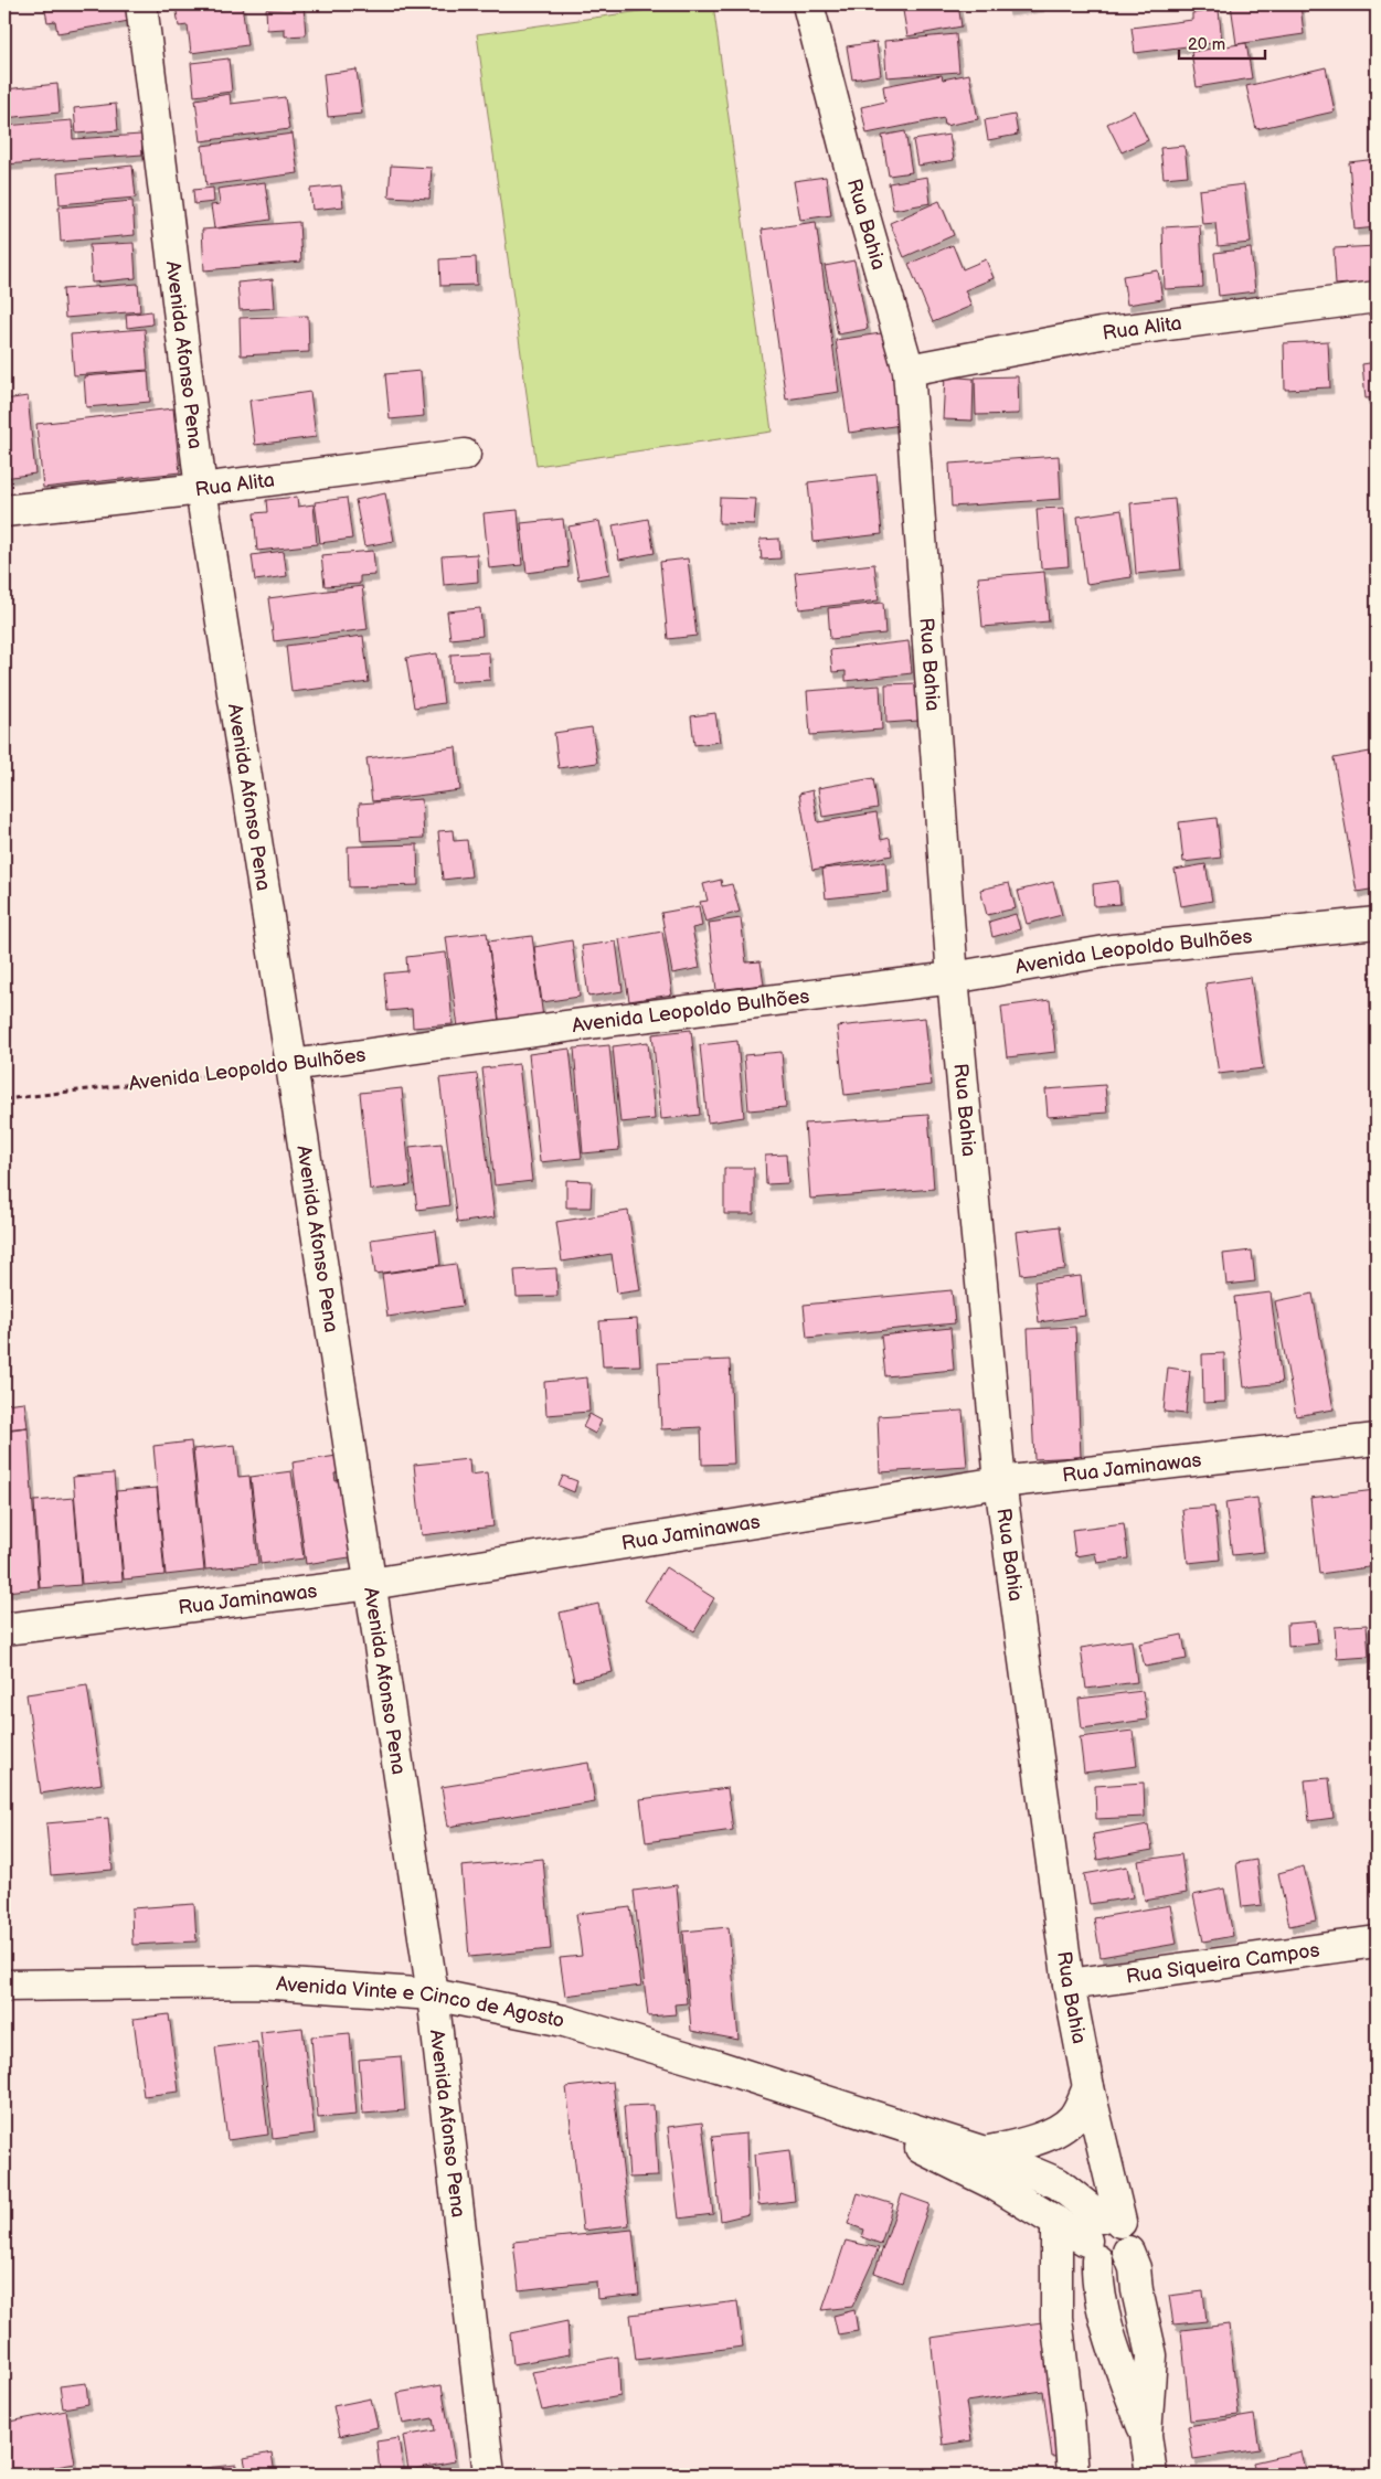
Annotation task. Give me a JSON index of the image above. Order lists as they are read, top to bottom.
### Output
{
  "streets": {
    "street": [
      "Rua Bahia",
      "Rua Alita",
      "Avenida Afonso Pena",
      "Avenida Leopoldo Bulhões",
      "Rua Jaminawas",
      "Rua Siqueira Campos",
      "Avenida Vinte e Cinco de Agosto"
    ]
  },
  "crossings": [
    ["Rua Bahia", "Rua Alita"],
    ["Rua Bahia", "Avenida Leopoldo Bulhões"],
    ["Rua Bahia", "Rua Jaminawas"],
    ["Rua Bahia", "Rua Siqueira Campos"],
    ["Rua Bahia", "Avenida Vinte e Cinco de Agosto"],
    ["Rua Alita", "Avenida Afonso Pena"],
    ["Avenida Afonso Pena", "Avenida Leopoldo Bulhões"],
    ["Avenida Afonso Pena", "Rua Jaminawas"],
    ["Avenida Afonso Pena", "Avenida Vinte e Cinco de Agosto"]
  ],
  "scale_bar": "20 m"
}
